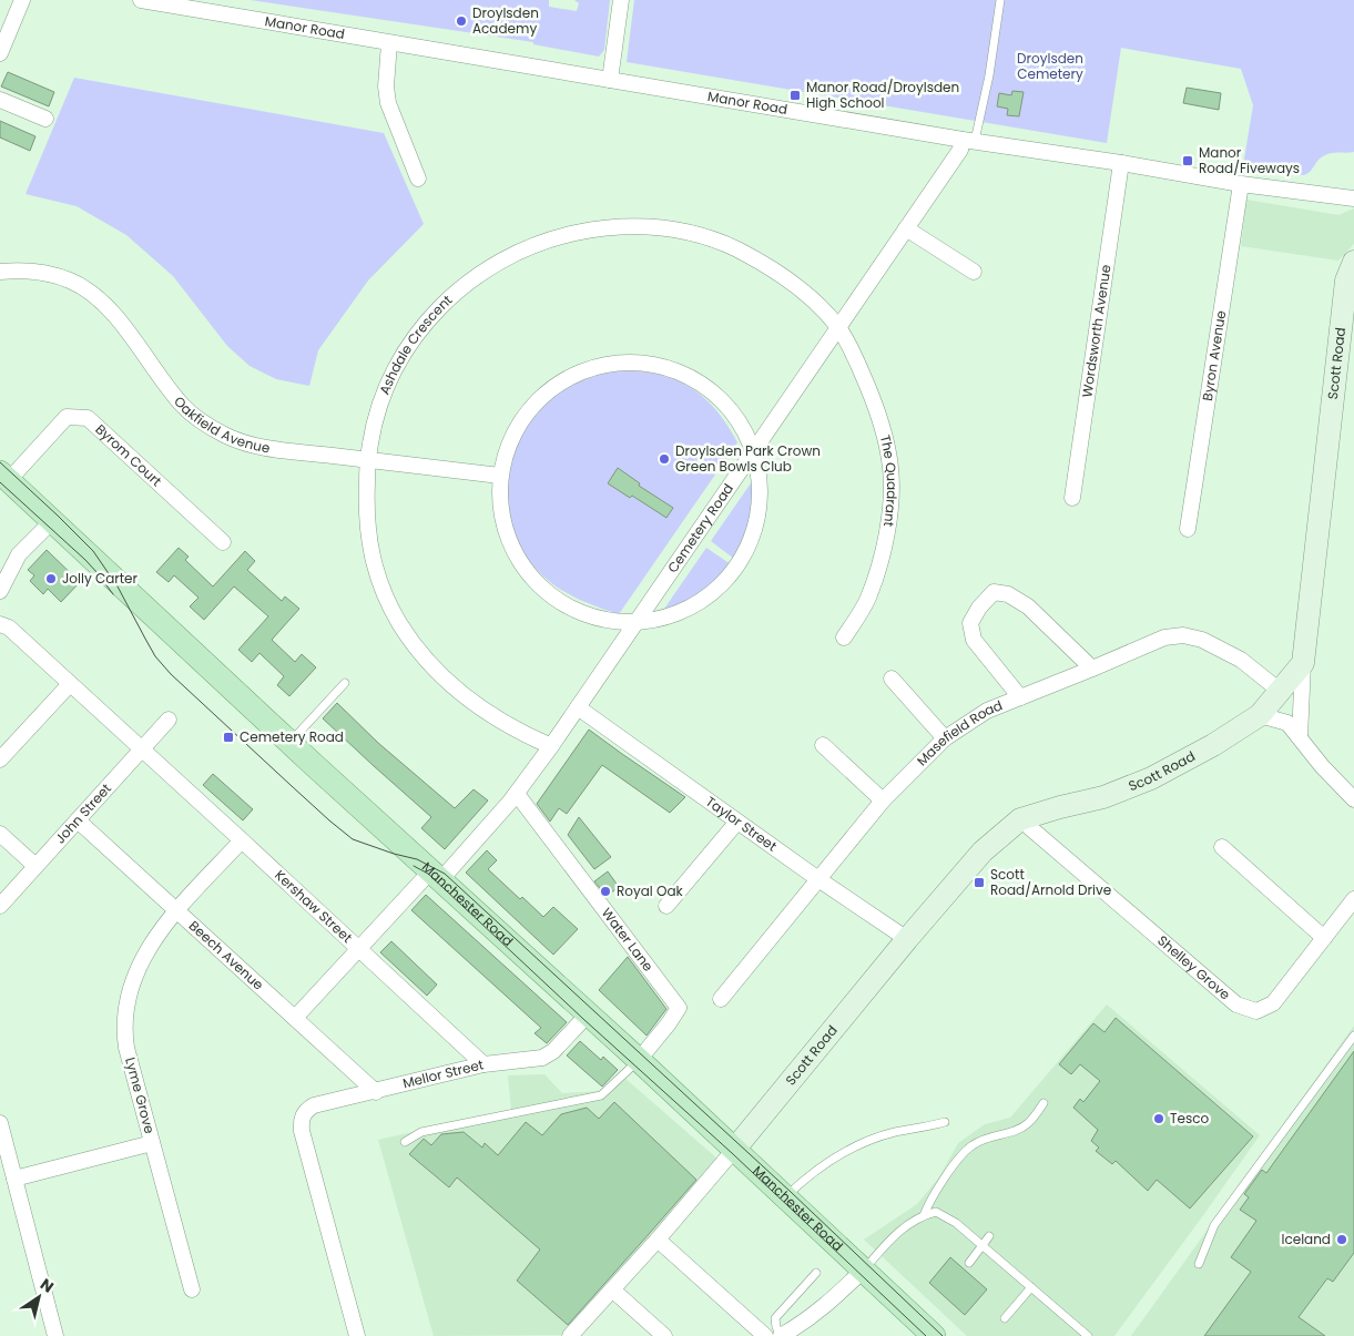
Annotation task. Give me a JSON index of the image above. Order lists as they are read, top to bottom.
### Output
{
  "streets": {
    "main road": ["Manchester Road"],
    "street": [
      "Manor Road",
      "Wordsworth Avenue",
      "Ashdale Crescent",
      "Byron Avenue",
      "Scott Road",
      "Oakfield Avenue",
      "Byrom Court",
      "The Quadrant",
      "Cemetery Road",
      "Masefield Road",
      "John Street",
      "Taylor Street",
      "Kershaw Street",
      "Water Lane",
      "Beech Avenue",
      "Shelley Grove",
      "Mellor Street",
      "Lyme Grove"
    ]
  },
  "crossings": [
    ["Manor Road", "Wordsworth Avenue"],
    ["Manor Road", "Byron Avenue"],
    ["Manor Road", "Cemetery Road"],
    ["Ashdale Crescent", "Oakfield Avenue"],
    ["Ashdale Crescent", "The Quadrant"],
    ["Ashdale Crescent", "Cemetery Road"],
    ["Scott Road", "Masefield Road"],
    ["Scott Road", "Taylor Street"],
    ["Scott Road", "Manchester Road"],
    ["Scott Road", "Shelley Grove"],
    ["Byrom Court", "Manchester Road"],
    ["The Quadrant", "Cemetery Road"],
    ["Cemetery Road", "Taylor Street"],
    ["Cemetery Road", "Manchester Road"],
    ["Cemetery Road", "Kershaw Street"],
    ["Cemetery Road", "Water Lane"],
    ["Cemetery Road", "Beech Avenue"],
    ["Masefield Road", "Taylor Street"],
    ["John Street", "Kershaw Street"],
    ["John Street", "Beech Avenue"],
    ["Manchester Road", "Water Lane"],
    ["Manchester Road", "Mellor Street"],
    ["Kershaw Street", "Mellor Street"],
    ["Kershaw Street", "Lyme Grove"],
    ["Beech Avenue", "Mellor Street"],
    ["Beech Avenue", "Lyme Grove"]
  ],
  "parks": ["Droylsden Cemetery"],
  "places": {
    "other": [
      "Droylsden Academy",
      "Droylsden Park Crown Green Bowls Club",
      "Jolly Carter",
      "Royal Oak",
      "Tesco",
      "Iceland"
    ],
    "transit": [
      "Manor Road/Droylsden High School",
      "Manor Road/Fiveways",
      "Cemetery Road",
      "Scott Road/Arnold Drive"
    ]
  },
  "north": "top right"
}
